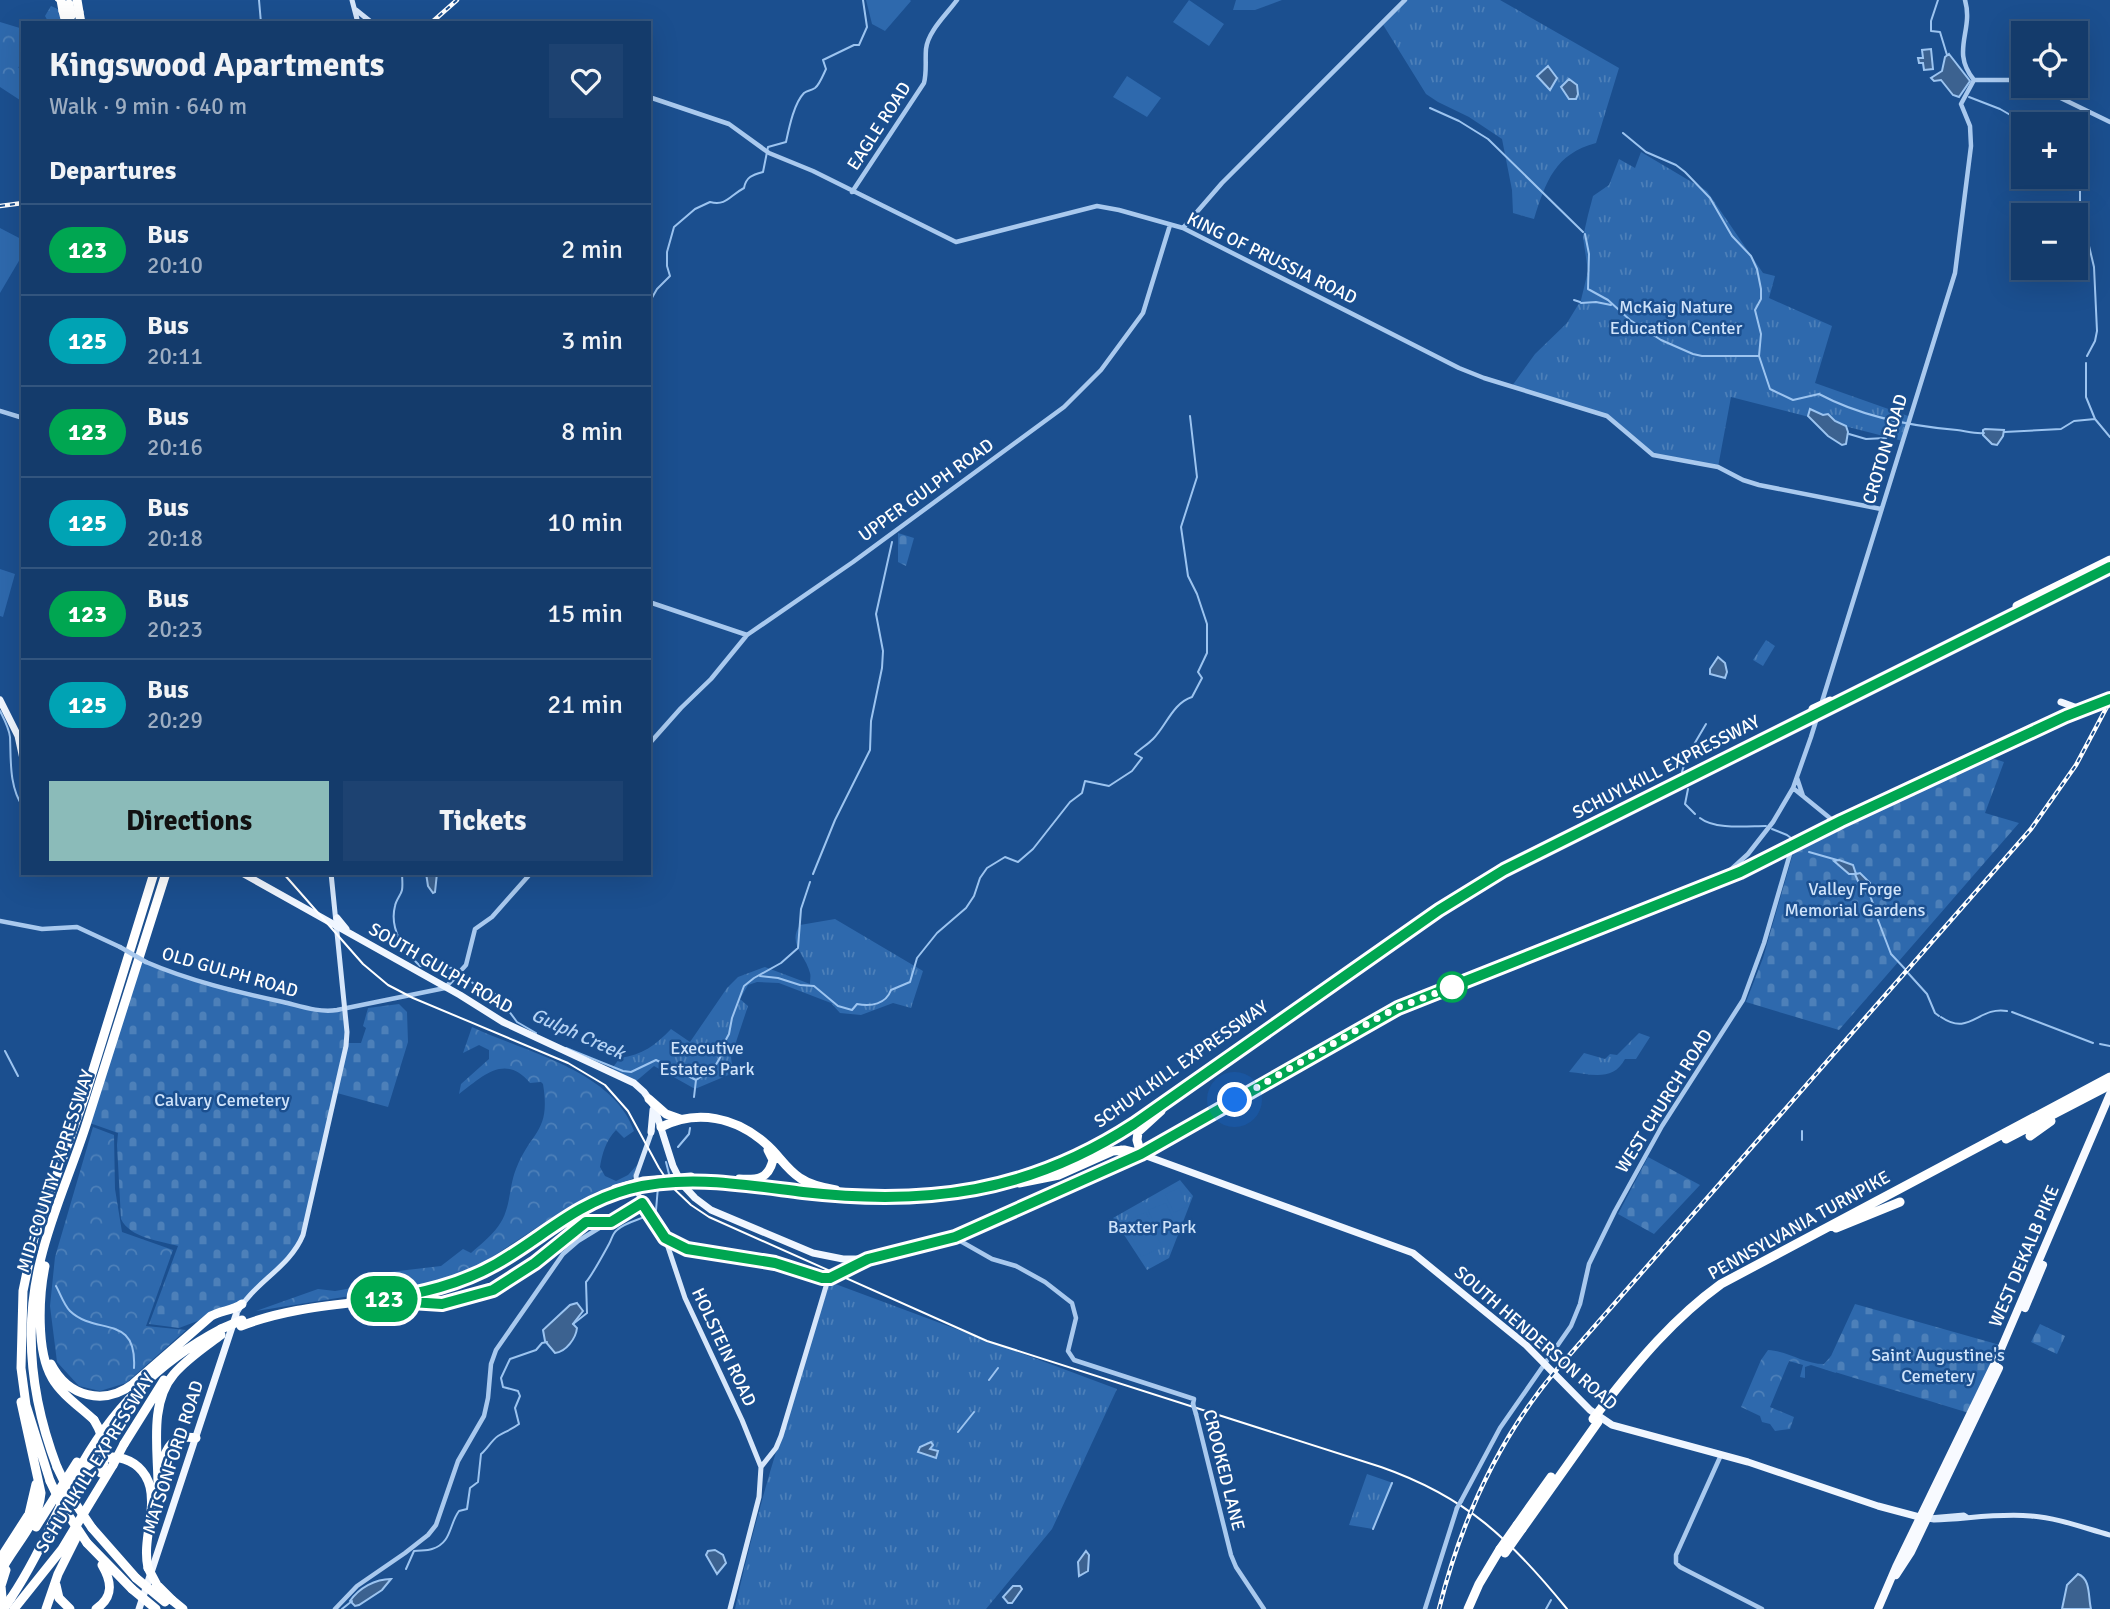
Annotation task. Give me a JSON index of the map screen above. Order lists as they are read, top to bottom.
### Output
{
  "streets": {
    "highway": [
      "SCHUYLKILL EXPRESSWAY",
      "MID-COUNTY EXPRESSWAY",
      "PENNSYLVANIA TURNPIKE",
      "WEST DEKALB PIKE"
    ],
    "main road": [
      "SOUTH GULPH ROAD",
      "SOUTH HENDERSON ROAD",
      "HOLSTEIN ROAD",
      "MATSONFORD ROAD"
    ],
    "street": [
      "EAGLE ROAD",
      "KING OF PRUSSIA ROAD",
      "CROTON ROAD",
      "UPPER GULPH ROAD",
      "OLD GULPH ROAD",
      "WEST CHURCH ROAD",
      "CROOKED LANE"
    ]
  },
  "crossings": [
    ["EAGLE ROAD", "KING OF PRUSSIA ROAD"],
    ["KING OF PRUSSIA ROAD", "CROTON ROAD"],
    ["KING OF PRUSSIA ROAD", "UPPER GULPH ROAD"],
    ["SCHUYLKILL EXPRESSWAY", "MATSONFORD ROAD"],
    ["SOUTH GULPH ROAD", "OLD GULPH ROAD"],
    ["WEST CHURCH ROAD", "SOUTH HENDERSON ROAD"],
    ["WEST DEKALB PIKE", "SOUTH HENDERSON ROAD"]
  ],
  "water": ["Gulph Creek"],
  "parks": [
    "McKaig Nature Education Center",
    "Valley Forge Memorial Gardens",
    "Executive Estates Park",
    "Calvary Cemetery",
    "Baxter Park",
    "Saint Augustine's Cemetery"
  ],
  "lines": ["bus line 123"],
  "page": {
    "on_map": "123",
    "map_buttons": ["+", "−"],
    "heading": [
      ["Kingswood Apartments", "Walk · 9 min · 640 m"],
      "Departures"
    ],
    "list": [
      {
        "mark": "123",
        "name": "Bus",
        "note": "20:10",
        "value": "2 min"
      },
      {
        "mark": "125",
        "name": "Bus",
        "note": "20:11",
        "value": "3 min"
      },
      {
        "mark": "123",
        "name": "Bus",
        "note": "20:16",
        "value": "8 min"
      },
      {
        "mark": "125",
        "name": "Bus",
        "note": "20:18",
        "value": "10 min"
      },
      {
        "mark": "123",
        "name": "Bus",
        "note": "20:23",
        "value": "15 min"
      },
      {
        "mark": "125",
        "name": "Bus",
        "note": "20:29",
        "value": "21 min"
      }
    ],
    "buttons": ["Directions", "Tickets"]
  }
}
